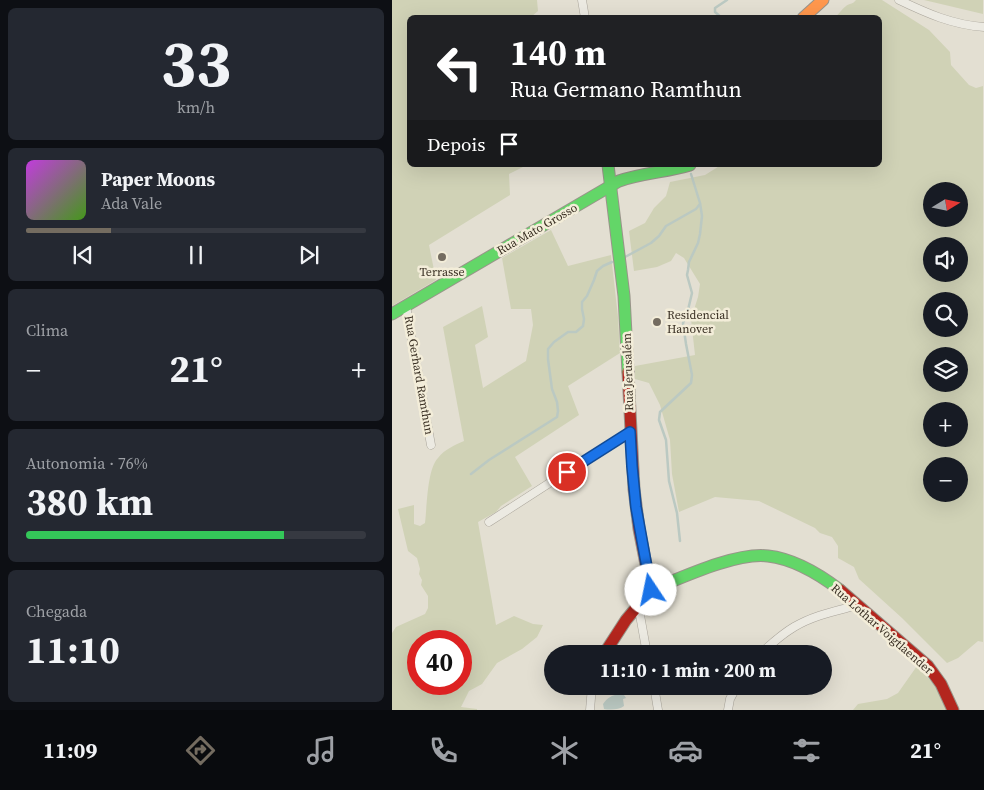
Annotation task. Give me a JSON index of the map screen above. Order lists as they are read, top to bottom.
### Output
{
  "streets": {
    "street": [
      "Rua Mato Grosso",
      "Rua Jerusalém",
      "Rua Gerhard Ramthun",
      "Rua Lothar Voigtlaender"
    ]
  },
  "crossings": [
    ["Rua Mato Grosso", "Rua Jerusalém"],
    ["Rua Mato Grosso", "Rua Gerhard Ramthun"],
    ["Rua Jerusalém", "Rua Lothar Voigtlaender"]
  ],
  "places": ["Terrasse", "Residencial Hanover"],
  "north": "right",
  "page": {
    "tile": [
      ["33", "km/h"],
      "Clima",
      ["Autonomia · 76%", "380 km"],
      ["Chegada", "11:10"]
    ],
    "turn": ["140 m", "Rua Germano Ramthun"],
    "then": "Depois",
    "song": ["Paper Moons", "Ada Vale"],
    "map_buttons": ["+", "−"],
    "heat": ["−", "21°", "+"],
    "limit": "40",
    "trip": "11:10 · 1 min · 200 m",
    "tabs": ["11:09", "21°"]
  }
}
